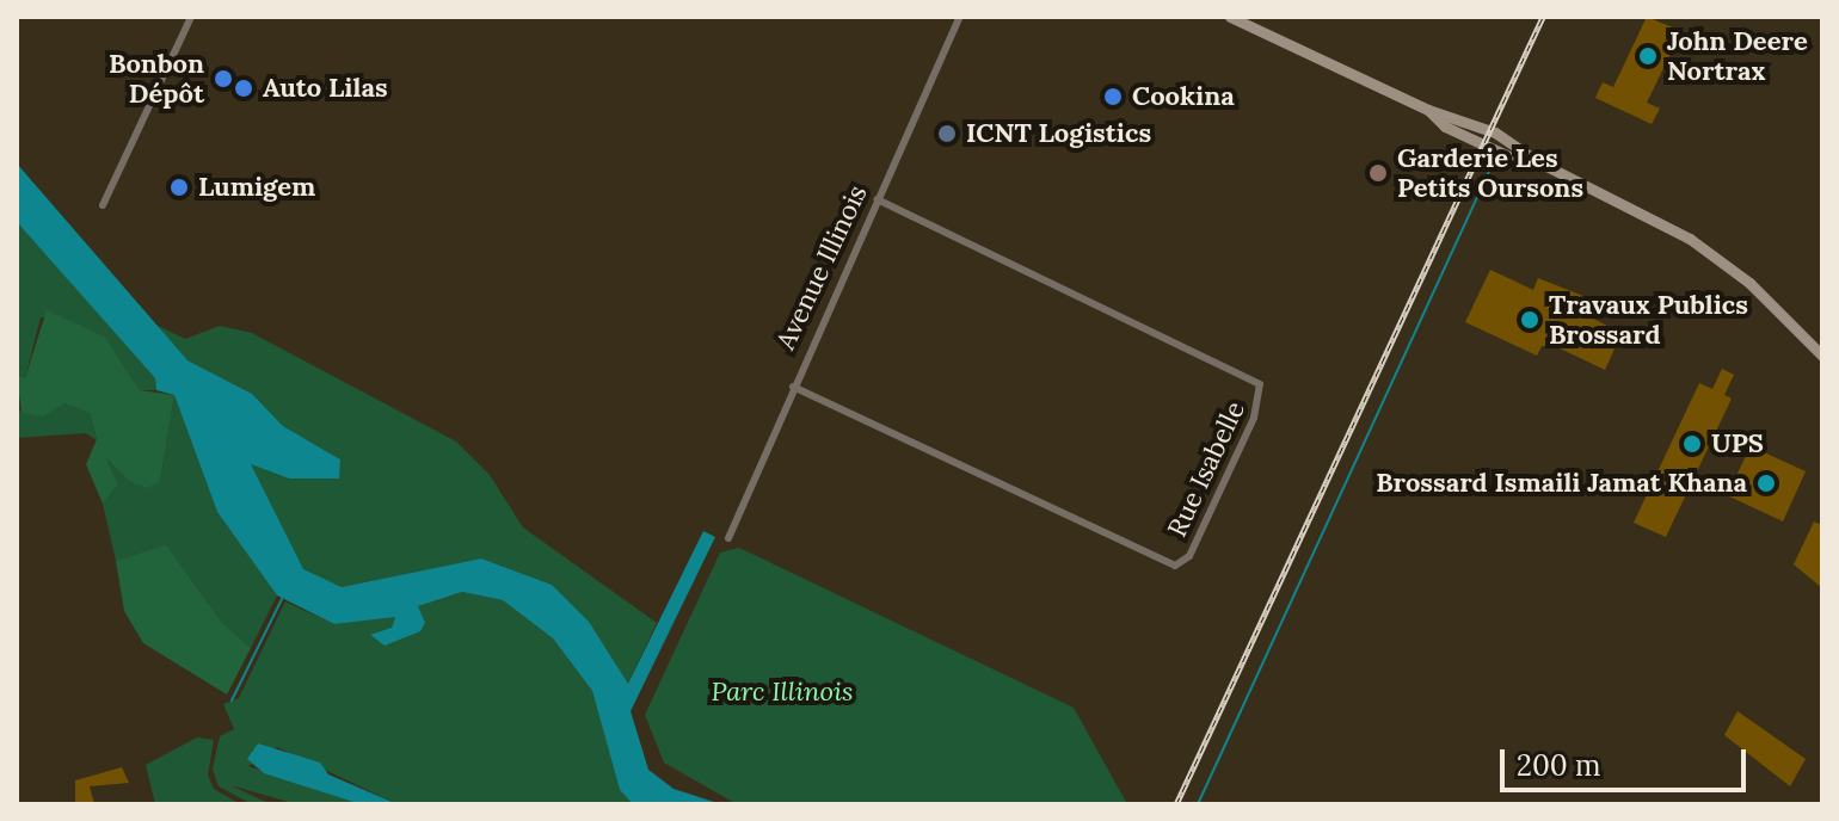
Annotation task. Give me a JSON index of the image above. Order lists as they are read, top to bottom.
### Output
{
  "streets": {
    "street": ["Avenue Illinois", "Rue Isabelle"]
  },
  "crossings": [
    ["Avenue Illinois", "Rue Isabelle"]
  ],
  "parks": ["Parc Illinois"],
  "places": [
    "John Deere Nortrax",
    "Bonbon Dépôt",
    "Auto Lilas",
    "Cookina",
    "ICNT Logistics",
    "Garderie Les Petits Oursons",
    "Lumigem",
    "Travaux Publics Brossard",
    "UPS",
    "Brossard Ismaili Jamat Khana"
  ],
  "scale_bar": "200 m"
}
